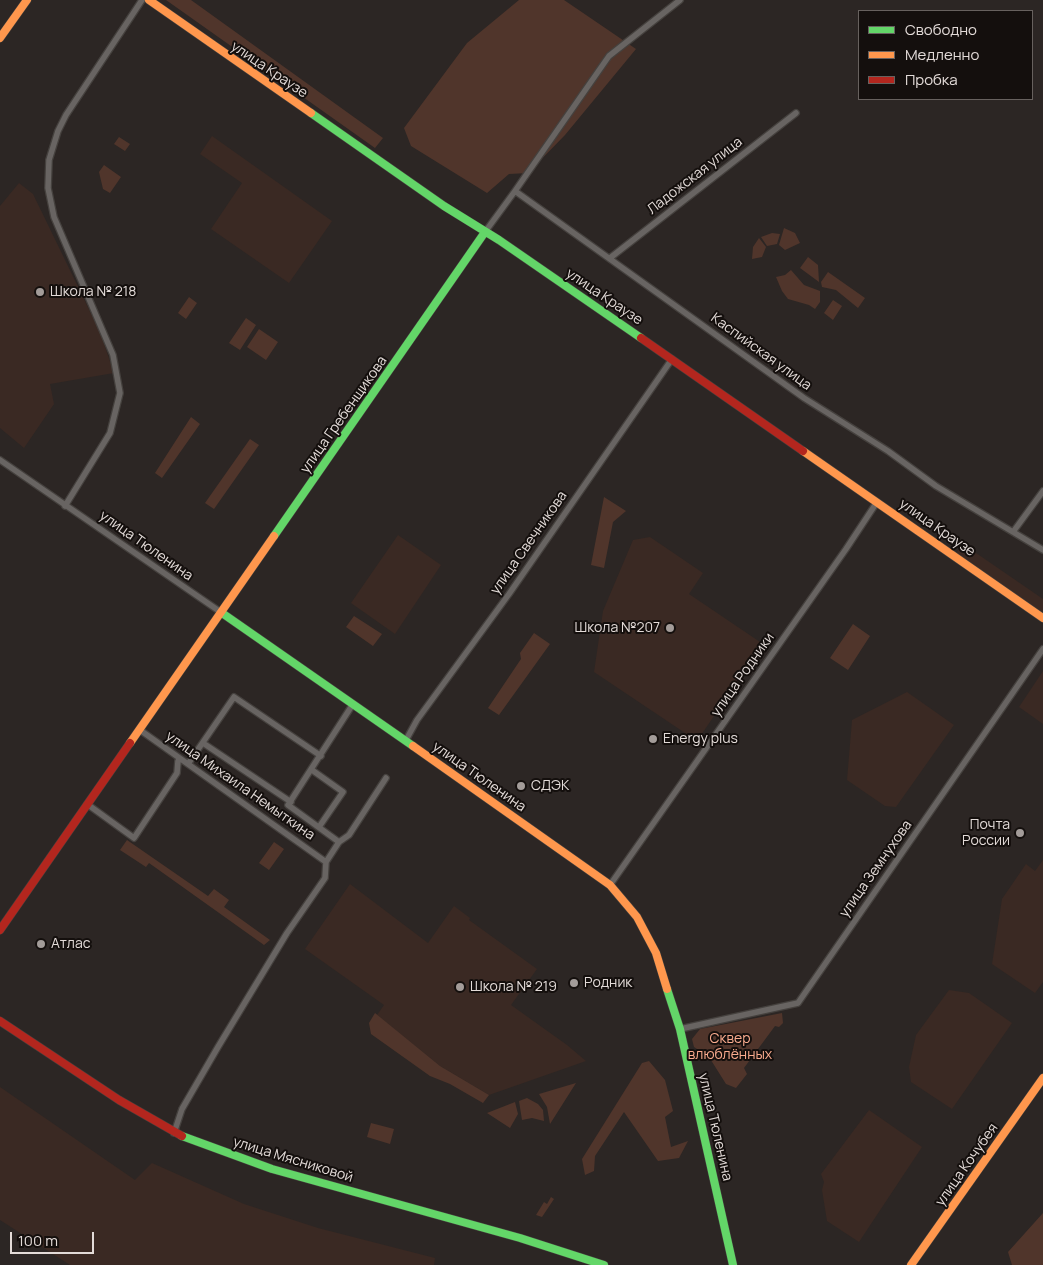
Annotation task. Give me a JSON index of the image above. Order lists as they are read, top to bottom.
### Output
{
  "streets": {
    "street": [
      "улица Краузе",
      "Ладожская улица",
      "Каспийская улица",
      "улица Гребенщикова",
      "улица Свечникова",
      "улица Тюленина",
      "улица Родники",
      "улица Михаила Немыткина",
      "улица Земнухова",
      "улица Мясниковой",
      "улица Кочубея"
    ]
  },
  "crossings": [
    ["улица Краузе", "улица Гребенщикова"],
    ["улица Краузе", "улица Свечникова"],
    ["улица Краузе", "улица Родники"],
    ["Ладожская улица", "Каспийская улица"],
    ["улица Гребенщикова", "улица Тюленина"],
    ["улица Гребенщикова", "улица Михаила Немыткина"],
    ["улица Свечникова", "улица Тюленина"],
    ["улица Тюленина", "улица Родники"],
    ["улица Тюленина", "улица Земнухова"]
  ],
  "parks": ["Сквер влюблённых"],
  "places": [
    "Школа № 218",
    "Школа №207",
    "Energy plus",
    "СДЭК",
    "Почта России",
    "Атлас",
    "Родник",
    "Школа № 219"
  ],
  "legend": ["Свободно", "Медленно", "Пробка"],
  "scale_bar": "100 m"
}
